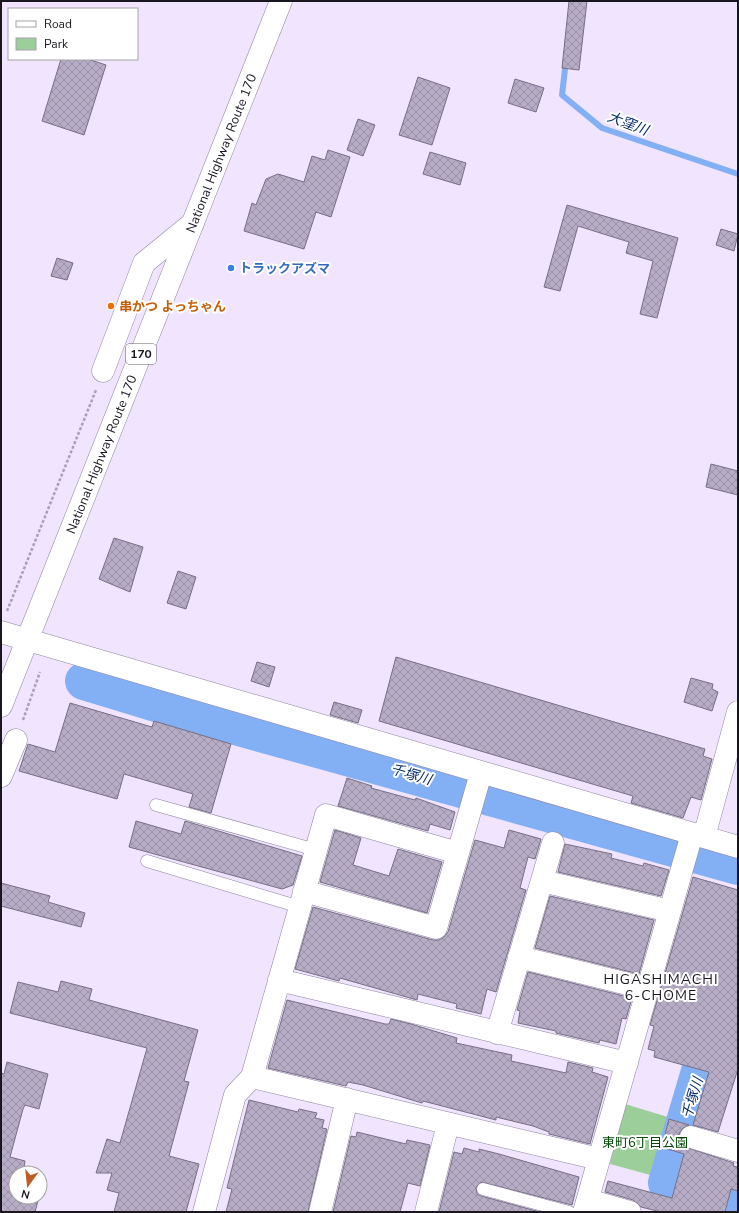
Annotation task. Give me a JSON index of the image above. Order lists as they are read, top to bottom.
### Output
{
  "streets": {
    "main road": ["National Highway Route 170", "170"]
  },
  "districts": ["HIGASHIMACHI 6-CHOME"],
  "water": ["大窪川", "千塚川"],
  "parks": ["東町6丁目公園"],
  "places": ["トラックアズマ", "串かつ よっちゃん"],
  "legend": ["Road", "Park"],
  "north": "bottom"
}
